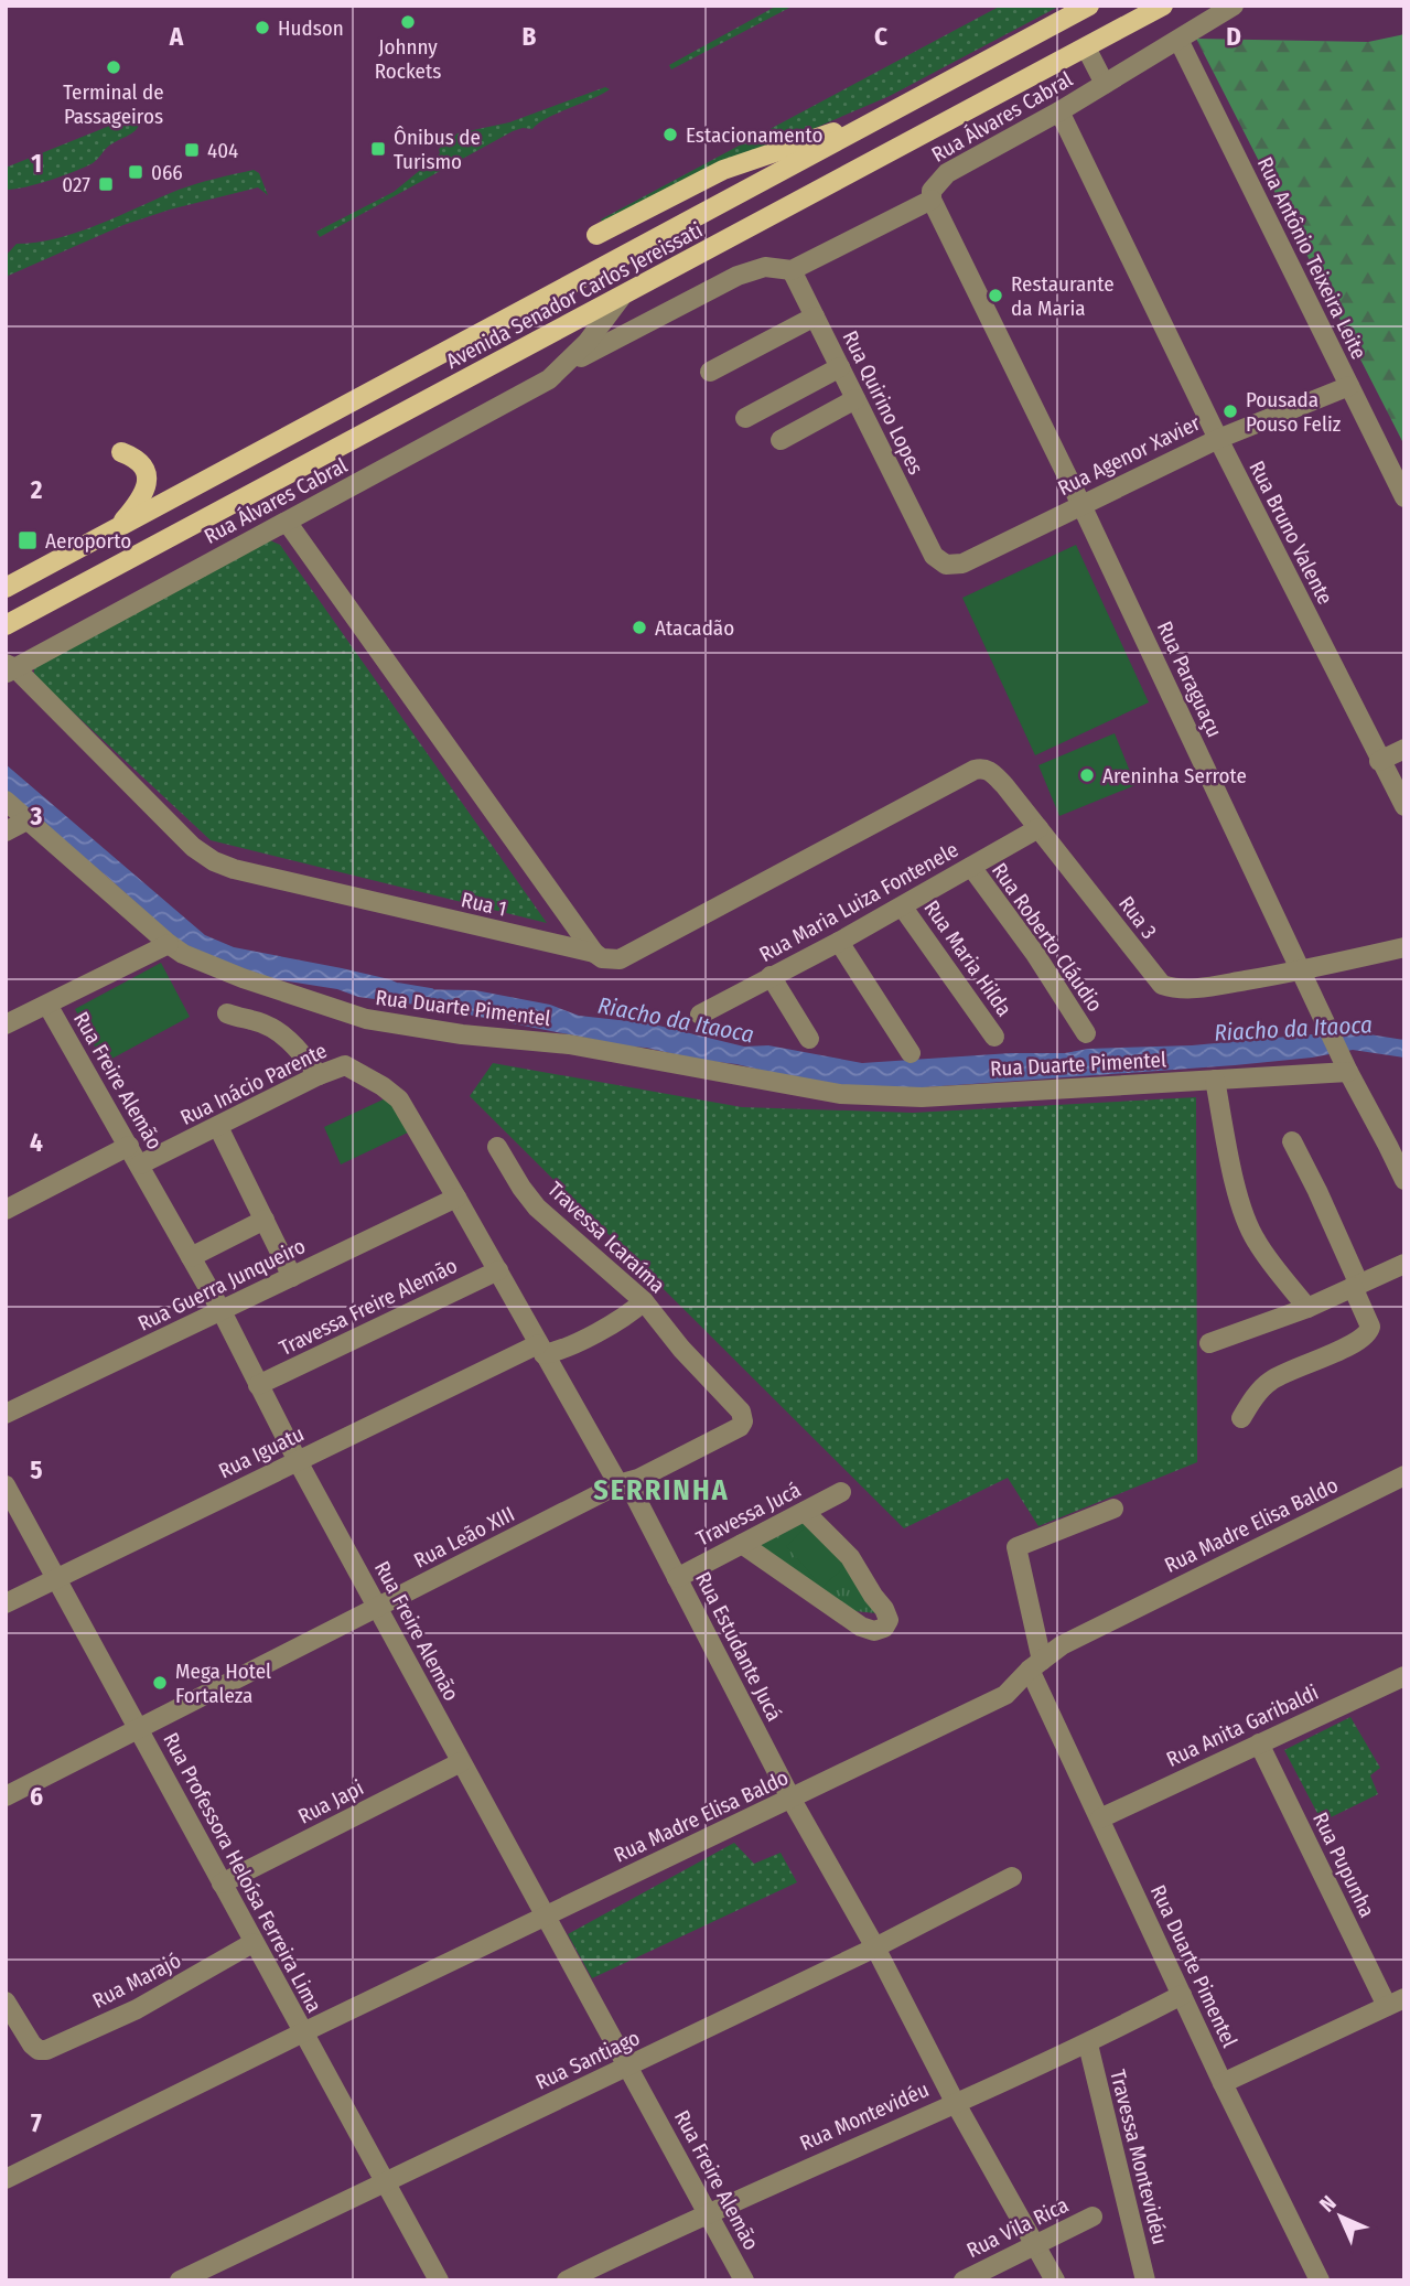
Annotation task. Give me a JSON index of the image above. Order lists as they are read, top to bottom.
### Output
{
  "streets": {
    "main road": ["Avenida Senador Carlos Jereissati"],
    "street": [
      "Rua Álvares Cabral",
      "Rua Antônio Teixeira Leite",
      "Rua Quirino Lopes",
      "Rua Agenor Xavier",
      "Rua Bruno Valente",
      "Rua Paraguaçu",
      "Rua Maria Luiza Fontenele",
      "Rua 1",
      "Rua 3",
      "Rua Roberto Cláudio",
      "Rua Maria Hilda",
      "Rua Duarte Pimentel",
      "Rua Freire Alemão",
      "Rua Inácio Parente",
      "Travessa Icaraíma",
      "Rua Guerra Junqueiro",
      "Travessa Freire Alemão",
      "Rua Iguatu",
      "Travessa Jucá",
      "Rua Madre Elisa Baldo",
      "Rua Leão XIII",
      "Rua Estudante Jucá",
      "Rua Anita Garibaldi",
      "Rua Japi",
      "Rua Pupunha",
      "Rua Professora Heloísa Ferreira Lima",
      "Rua Marajó",
      "Rua Santiago",
      "Rua Montevidéu",
      "Travessa Montevidéu",
      "Rua Vila Rica"
    ]
  },
  "crossings": [
    ["Rua Álvares Cabral", "Rua Antônio Teixeira Leite"],
    ["Rua Álvares Cabral", "Avenida Senador Carlos Jereissati"],
    ["Rua Álvares Cabral", "Rua Quirino Lopes"],
    ["Rua Álvares Cabral", "Rua Bruno Valente"],
    ["Rua Álvares Cabral", "Rua Paraguaçu"],
    ["Rua Álvares Cabral", "Rua 1"],
    ["Rua Antônio Teixeira Leite", "Rua Agenor Xavier"],
    ["Rua Quirino Lopes", "Rua Agenor Xavier"],
    ["Rua Agenor Xavier", "Rua Bruno Valente"],
    ["Rua Agenor Xavier", "Rua Paraguaçu"],
    ["Rua Paraguaçu", "Rua 3"],
    ["Rua Paraguaçu", "Rua Duarte Pimentel"],
    ["Rua Maria Luiza Fontenele", "Rua 3"],
    ["Rua Maria Luiza Fontenele", "Rua Roberto Cláudio"],
    ["Rua Maria Luiza Fontenele", "Rua Maria Hilda"],
    ["Rua 1", "Rua 3"],
    ["Rua Duarte Pimentel", "Rua Madre Elisa Baldo"],
    ["Rua Duarte Pimentel", "Rua Anita Garibaldi"],
    ["Rua Duarte Pimentel", "Rua Montevidéu"],
    ["Rua Freire Alemão", "Rua Inácio Parente"],
    ["Rua Freire Alemão", "Rua Guerra Junqueiro"],
    ["Rua Freire Alemão", "Travessa Freire Alemão"],
    ["Rua Freire Alemão", "Rua Iguatu"],
    ["Rua Freire Alemão", "Rua Madre Elisa Baldo"],
    ["Rua Freire Alemão", "Rua Leão XIII"],
    ["Rua Freire Alemão", "Rua Japi"],
    ["Rua Freire Alemão", "Rua Santiago"],
    ["Rua Freire Alemão", "Rua Montevidéu"],
    ["Rua Inácio Parente", "Rua Estudante Jucá"],
    ["Travessa Icaraíma", "Rua Iguatu"],
    ["Travessa Icaraíma", "Rua Leão XIII"],
    ["Rua Guerra Junqueiro", "Rua Estudante Jucá"],
    ["Travessa Freire Alemão", "Rua Estudante Jucá"],
    ["Rua Iguatu", "Rua Estudante Jucá"],
    ["Rua Iguatu", "Rua Professora Heloísa Ferreira Lima"],
    ["Travessa Jucá", "Rua Estudante Jucá"],
    ["Rua Madre Elisa Baldo", "Rua Estudante Jucá"],
    ["Rua Madre Elisa Baldo", "Rua Professora Heloísa Ferreira Lima"],
    ["Rua Leão XIII", "Rua Estudante Jucá"],
    ["Rua Leão XIII", "Rua Professora Heloísa Ferreira Lima"],
    ["Rua Estudante Jucá", "Rua Santiago"],
    ["Rua Estudante Jucá", "Rua Montevidéu"],
    ["Rua Estudante Jucá", "Rua Vila Rica"],
    ["Rua Anita Garibaldi", "Rua Pupunha"],
    ["Rua Japi", "Rua Professora Heloísa Ferreira Lima"],
    ["Rua Professora Heloísa Ferreira Lima", "Rua Marajó"],
    ["Rua Professora Heloísa Ferreira Lima", "Rua Santiago"],
    ["Rua Montevidéu", "Travessa Montevidéu"]
  ],
  "districts": ["SERRINHA"],
  "water": ["Riacho da Itaoca"],
  "places": {
    "other": [
      "Johnny Rockets",
      "Hudson",
      "Terminal de Passageiros",
      "Estacionamento",
      "Restaurante da Maria",
      "Pousada Pouso Feliz",
      "Atacadão",
      "Areninha Serrote",
      "Mega Hotel Fortaleza"
    ],
    "transit": [
      "Ônibus de Turismo",
      "404",
      "066",
      "027",
      "Aeroporto"
    ]
  },
  "north": "top left",
  "grid": {
    "columns": [
      "A",
      "B",
      "C",
      "D"
    ],
    "rows": [
      "1",
      "2",
      "3",
      "4",
      "5",
      "6",
      "7"
    ]
  }
}
